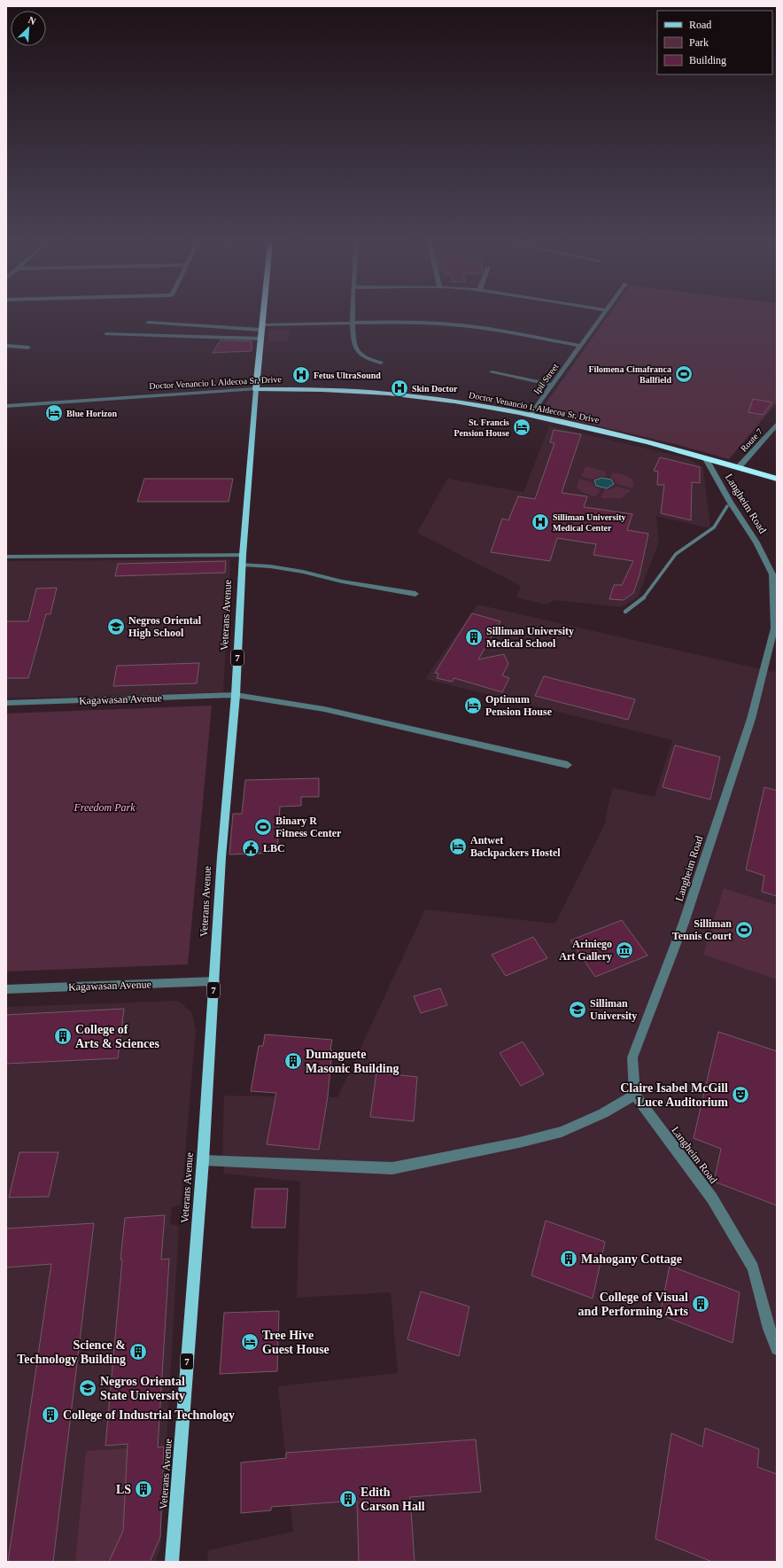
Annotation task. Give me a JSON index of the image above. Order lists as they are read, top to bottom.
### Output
{
  "streets": {
    "highway": ["Doctor Venancio I. Aldecoa Sr. Drive", "Veterans Avenue", "7"],
    "street": [
      "Ipil Street",
      "Route 7",
      "Langheim Road",
      "Kagawasan Avenue"
    ]
  },
  "crossings": [
    ["Ipil Street", "Doctor Venancio I. Aldecoa Sr. Drive"],
    ["Doctor Venancio I. Aldecoa Sr. Drive", "Route 7"],
    ["Doctor Venancio I. Aldecoa Sr. Drive", "Langheim Road"],
    ["Doctor Venancio I. Aldecoa Sr. Drive", "Veterans Avenue"],
    ["Veterans Avenue", "Kagawasan Avenue"]
  ],
  "parks": ["Freedom Park"],
  "places": {
    "sports": ["Filomena Cimafranca Ballfield", "Binary R Fitness Center", "Silliman Tennis Court"],
    "hospital": ["Fetus UltraSound", "Skin Doctor", "Silliman University Medical Center"],
    "hotel": [
      "Blue Horizon",
      "St. Francis Pension House",
      "Optimum Pension House",
      "Antwet Backpackers Hostel",
      "Tree Hive Guest House"
    ],
    "school or university": ["Negros Oriental High School", "Silliman University", "Negros Oriental State University"],
    "building": [
      "Silliman University Medical School",
      "College of Arts & Sciences",
      "Dumaguete Masonic Building",
      "Mahogany Cottage",
      "College of Visual and Performing Arts",
      "Science & Technology Building",
      "College of Industrial Technology",
      "LS",
      "Edith Carson Hall"
    ],
    "public building": ["LBC"],
    "museum": ["Ariniego Art Gallery"],
    "theatre": ["Claire Isabel McGill Luce Auditorium"]
  },
  "legend": ["Road", "Park", "Building"],
  "north": "top right"
}
